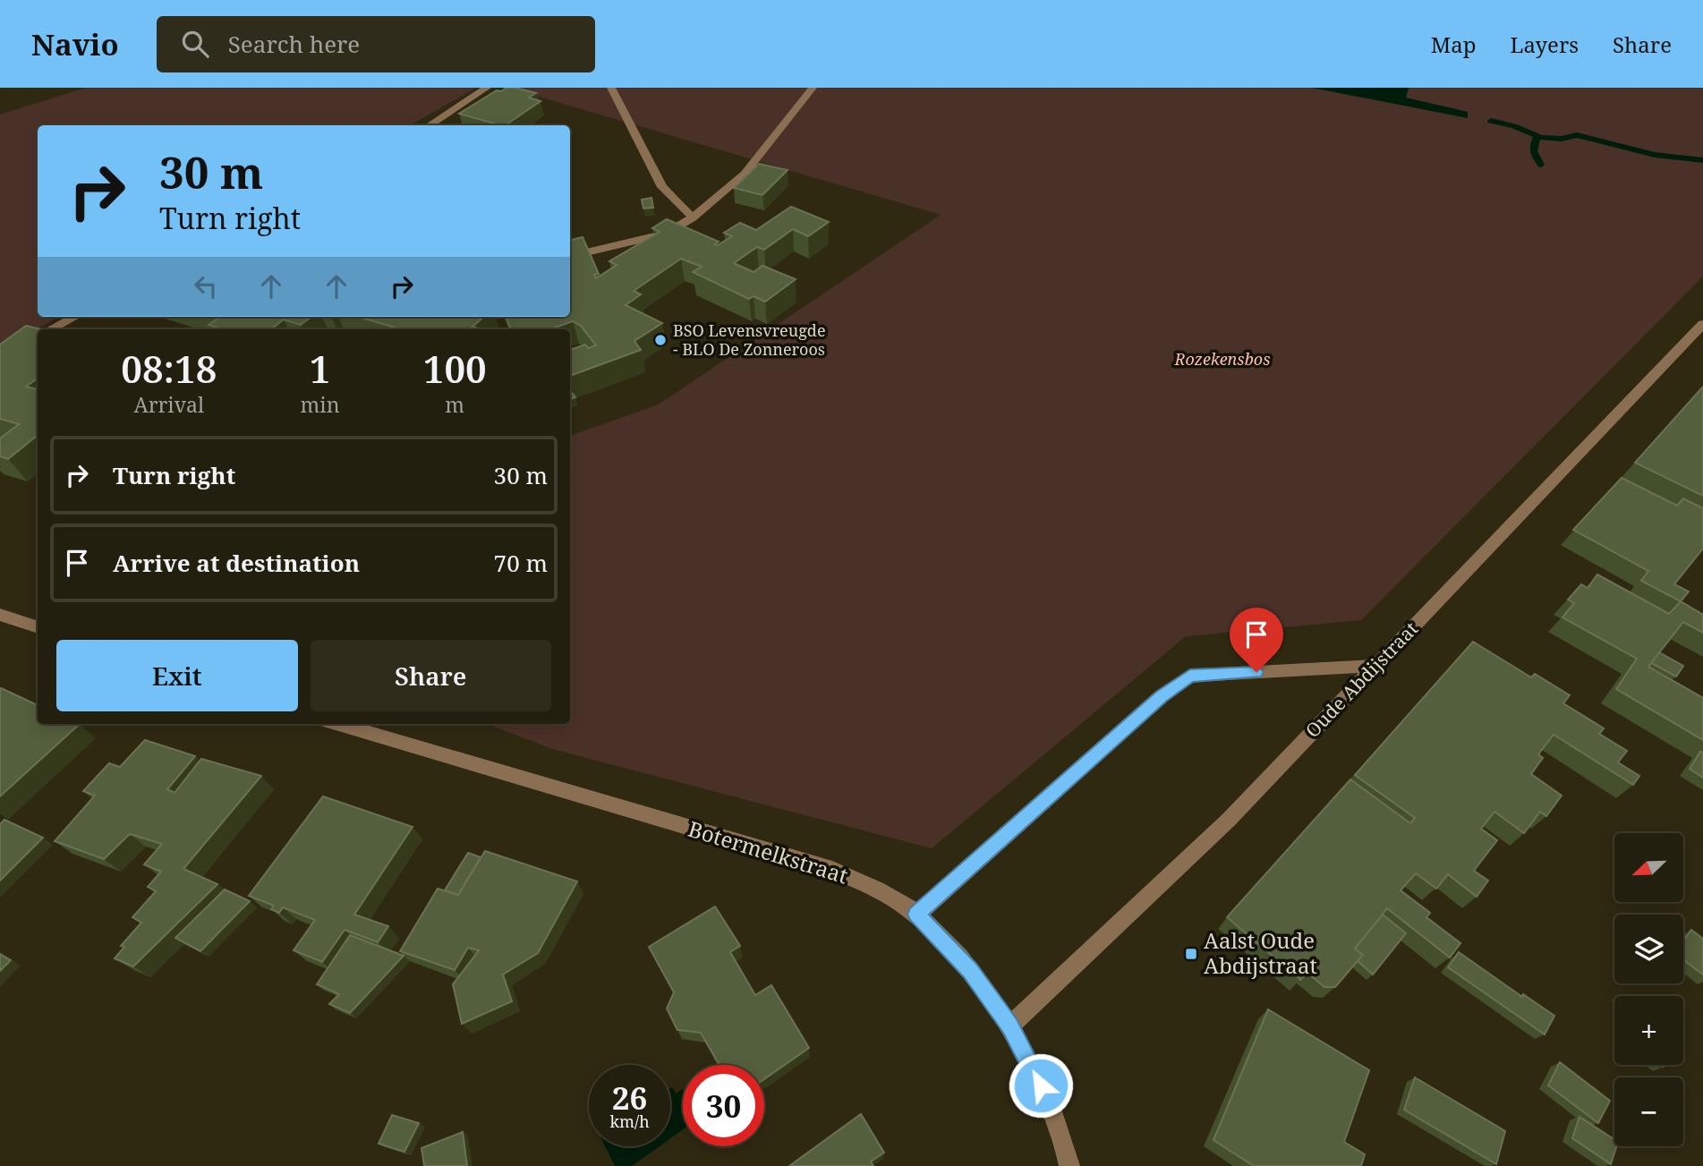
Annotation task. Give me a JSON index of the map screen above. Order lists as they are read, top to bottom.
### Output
{
  "streets": {
    "street": ["Oude Abdijstraat", "Botermelkstraat"]
  },
  "crossings": [
    ["Oude Abdijstraat", "Botermelkstraat"]
  ],
  "parks": ["Rozekensbos"],
  "places": {
    "other": ["BSO Levensvreugde - BLO De Zonneroos"],
    "transit": ["Aalst Oude Abdijstraat"]
  },
  "north": "bottom left",
  "page": {
    "header": "Navio",
    "search": "Search here",
    "nav": ["Map", "Layers", "Share"],
    "turn": ["30 m", "Turn right"],
    "eta": [
      "08:18",
      "Arrival",
      "1",
      "min",
      "100",
      "m"
    ],
    "list": [
      {
        "name": "Turn right",
        "value": "30 m"
      },
      {
        "name": "Arrive at destination",
        "value": "70 m"
      }
    ],
    "buttons": ["Exit", "Share"],
    "map_buttons": ["+", "−"],
    "speed": "26 km/h",
    "limit": "30"
  }
}
